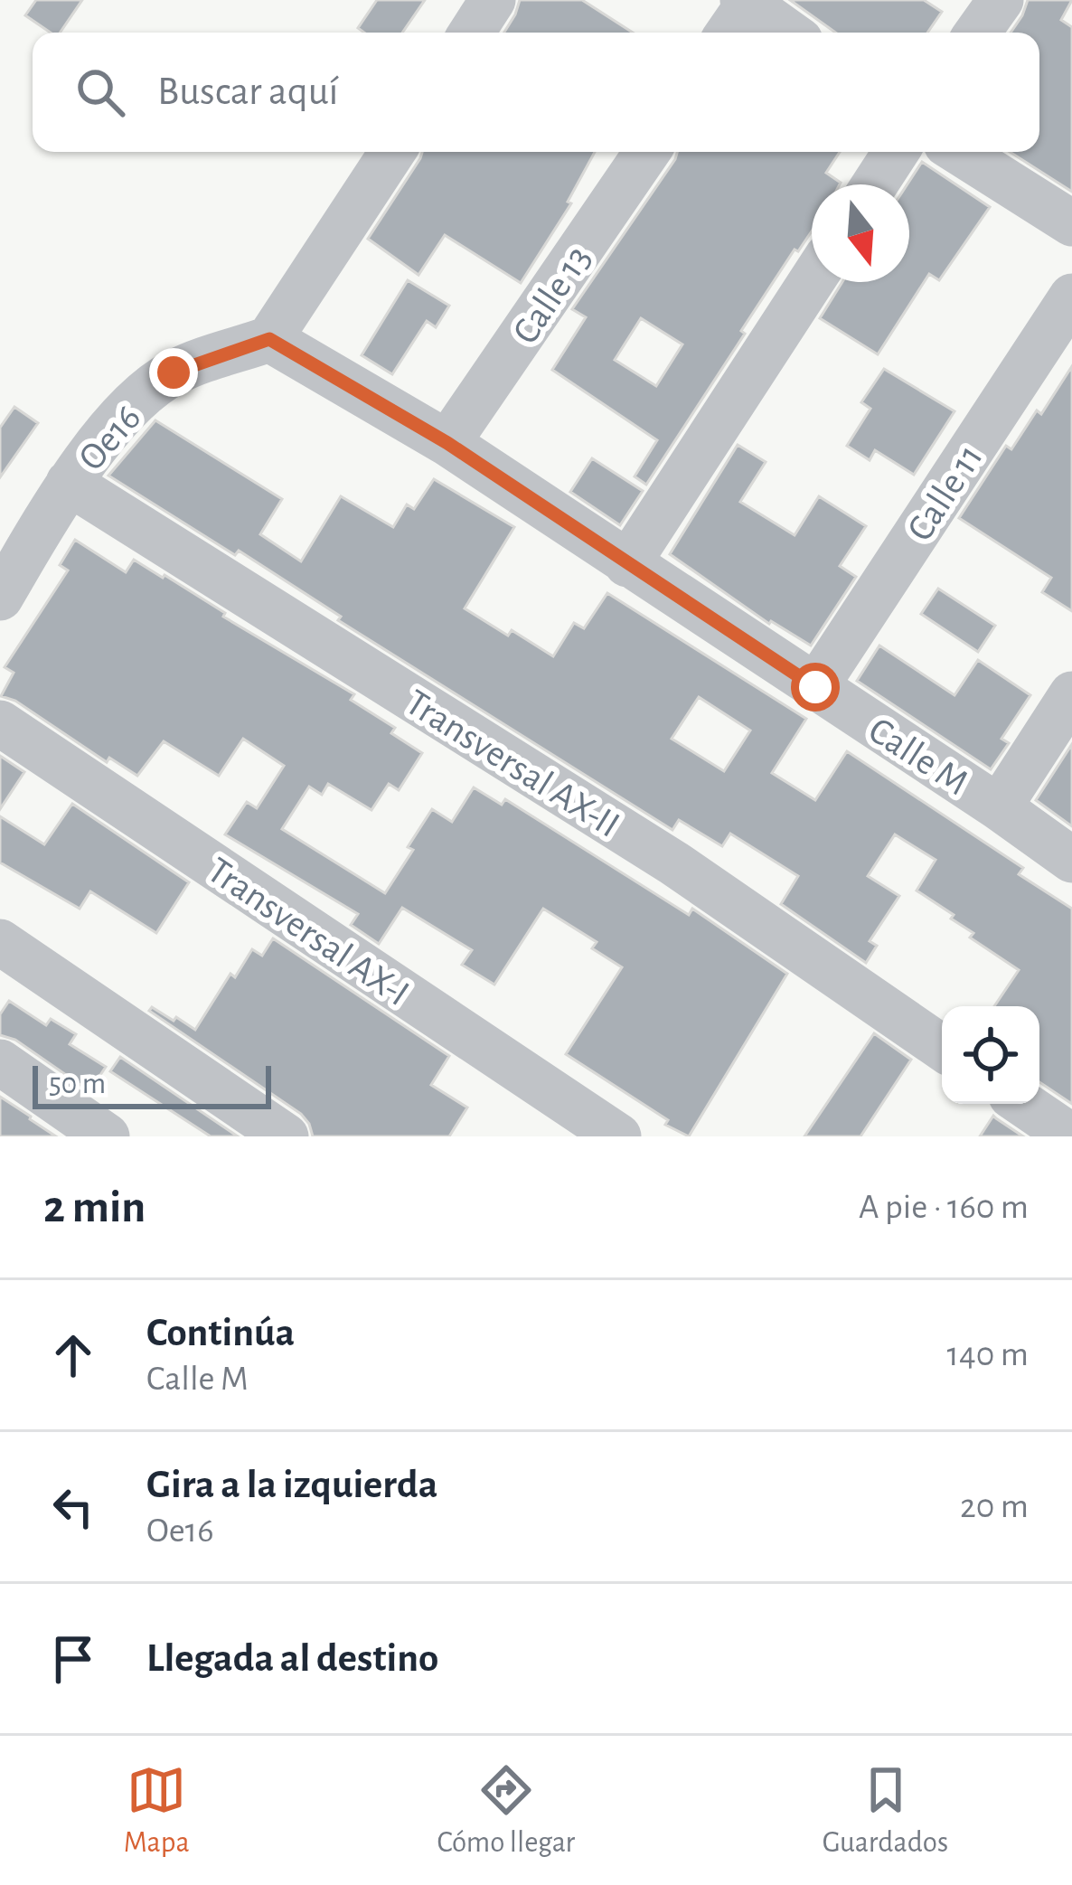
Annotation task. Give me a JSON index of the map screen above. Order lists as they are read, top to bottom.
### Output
{
  "streets": {
    "street": [
      "Calle 13",
      "Oe16",
      "Calle 11",
      "Calle M",
      "Transversal AX-II",
      "Transversal AX-I"
    ]
  },
  "crossings": [
    ["Calle 13", "Calle M"],
    ["Oe16", "Calle M"],
    ["Oe16", "Transversal AX-II"],
    ["Calle 11", "Calle M"]
  ],
  "scale_bar": "50 m",
  "north": "bottom",
  "page": {
    "search": "Buscar aquí",
    "scale": "50 m",
    "heading": ["2 min", "A pie · 160 m"],
    "list": [
      ["Continúa", "Calle M", "140 m"],
      ["Gira a la izquierda", "Oe16", "20 m"],
      "Llegada al destino"
    ],
    "nav": ["Mapa", "Cómo llegar", "Guardados"]
  }
}
